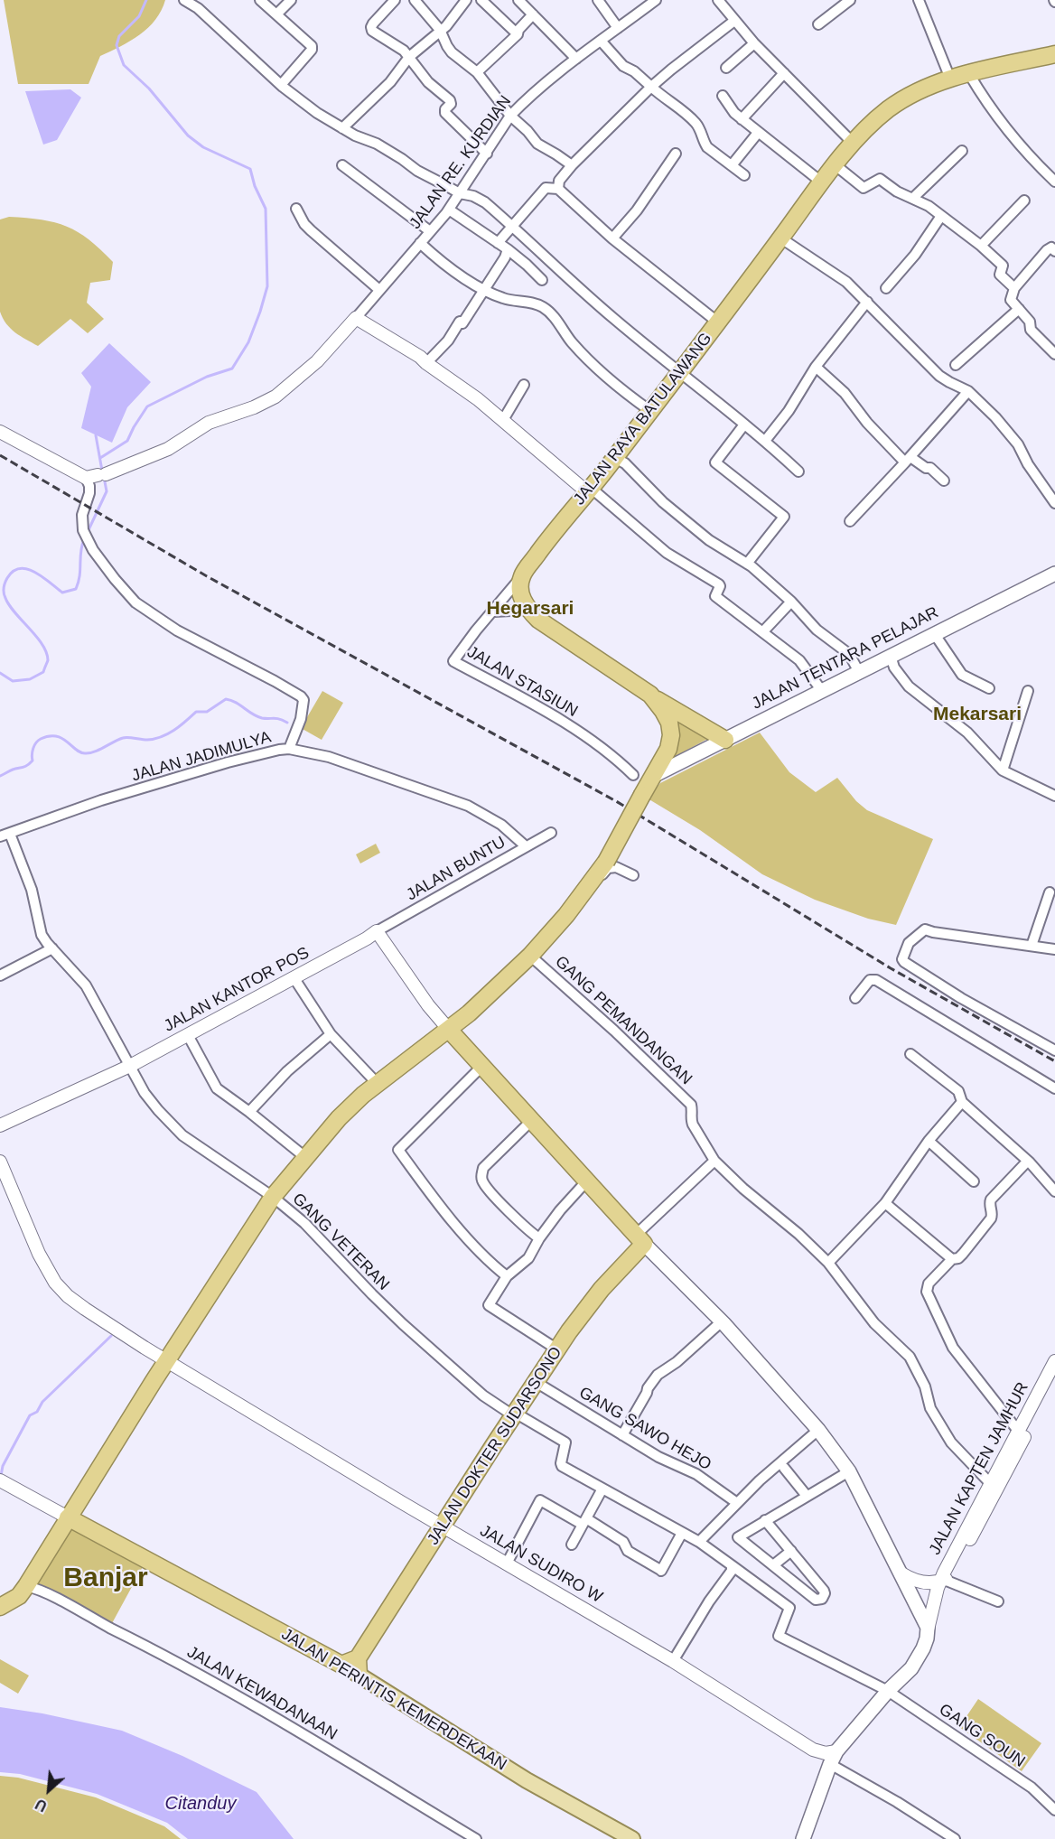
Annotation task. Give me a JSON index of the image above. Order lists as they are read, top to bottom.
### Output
{
  "streets": {
    "highway": ["JALAN RAYA BATULAWANG", "JALAN DOKTER SUDARSONO", "JALAN PERINTIS KEMERDEKAAN"],
    "main road": ["JALAN TENTARA PELAJAR", "JALAN KAPTEN JAMHUR"],
    "street": [
      "JALAN RE. KURDIAN",
      "JALAN STASIUN",
      "JALAN JADIMULYA",
      "JALAN BUNTU",
      "JALAN KANTOR POS",
      "GANG PEMANDANGAN",
      "GANG VETERAN",
      "GANG SAWO HEJO",
      "JALAN SUDIRO W",
      "JALAN KEWADANAAN",
      "GANG SOUN"
    ]
  },
  "crossings": [
    ["JALAN RAYA BATULAWANG", "JALAN STASIUN"],
    ["JALAN JADIMULYA", "JALAN BUNTU"],
    ["JALAN JADIMULYA", "GANG VETERAN"],
    ["JALAN BUNTU", "JALAN KANTOR POS"],
    ["JALAN KANTOR POS", "GANG VETERAN"],
    ["GANG PEMANDANGAN", "JALAN KAPTEN JAMHUR"],
    ["GANG VETERAN", "JALAN DOKTER SUDARSONO"],
    ["GANG SAWO HEJO", "JALAN DOKTER SUDARSONO"],
    ["JALAN DOKTER SUDARSONO", "JALAN SUDIRO W"],
    ["JALAN DOKTER SUDARSONO", "JALAN PERINTIS KEMERDEKAAN"],
    ["JALAN KAPTEN JAMHUR", "GANG SOUN"]
  ],
  "districts": ["Hegarsari", "Mekarsari", "Banjar"],
  "water": ["Citanduy"],
  "north": "bottom left"
}
